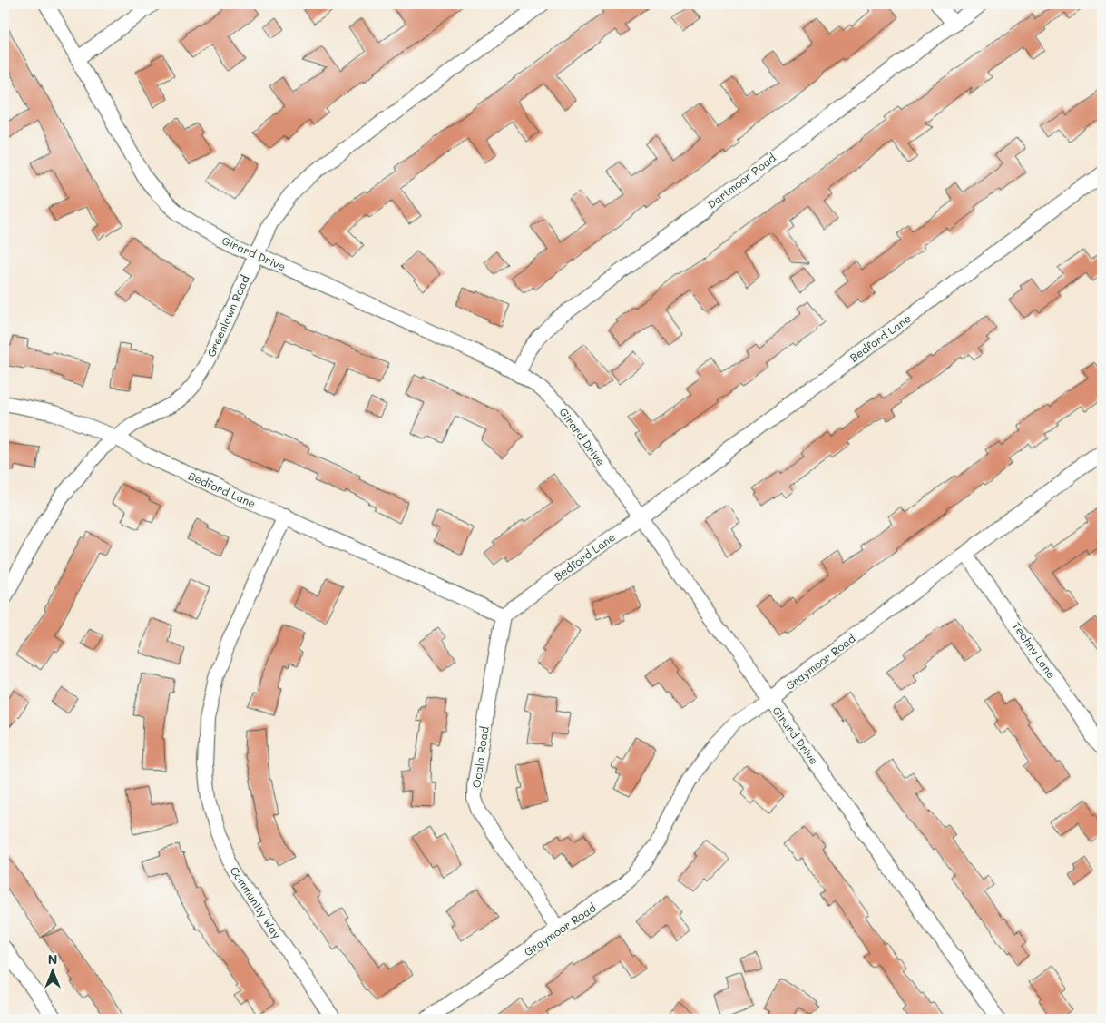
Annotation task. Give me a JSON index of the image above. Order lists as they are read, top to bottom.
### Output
{
  "streets": {
    "street": [
      "Dartmoor Road",
      "Girard Drive",
      "Greenlawn Road",
      "Bedford Lane",
      "Techny Lane",
      "Graymoor Road",
      "Ocala Road",
      "Community Way"
    ]
  },
  "crossings": [
    ["Dartmoor Road", "Girard Drive"],
    ["Girard Drive", "Greenlawn Road"],
    ["Girard Drive", "Bedford Lane"],
    ["Girard Drive", "Graymoor Road"],
    ["Greenlawn Road", "Bedford Lane"],
    ["Bedford Lane", "Ocala Road"],
    ["Bedford Lane", "Community Way"],
    ["Techny Lane", "Graymoor Road"],
    ["Graymoor Road", "Ocala Road"]
  ],
  "north": "top"
}
